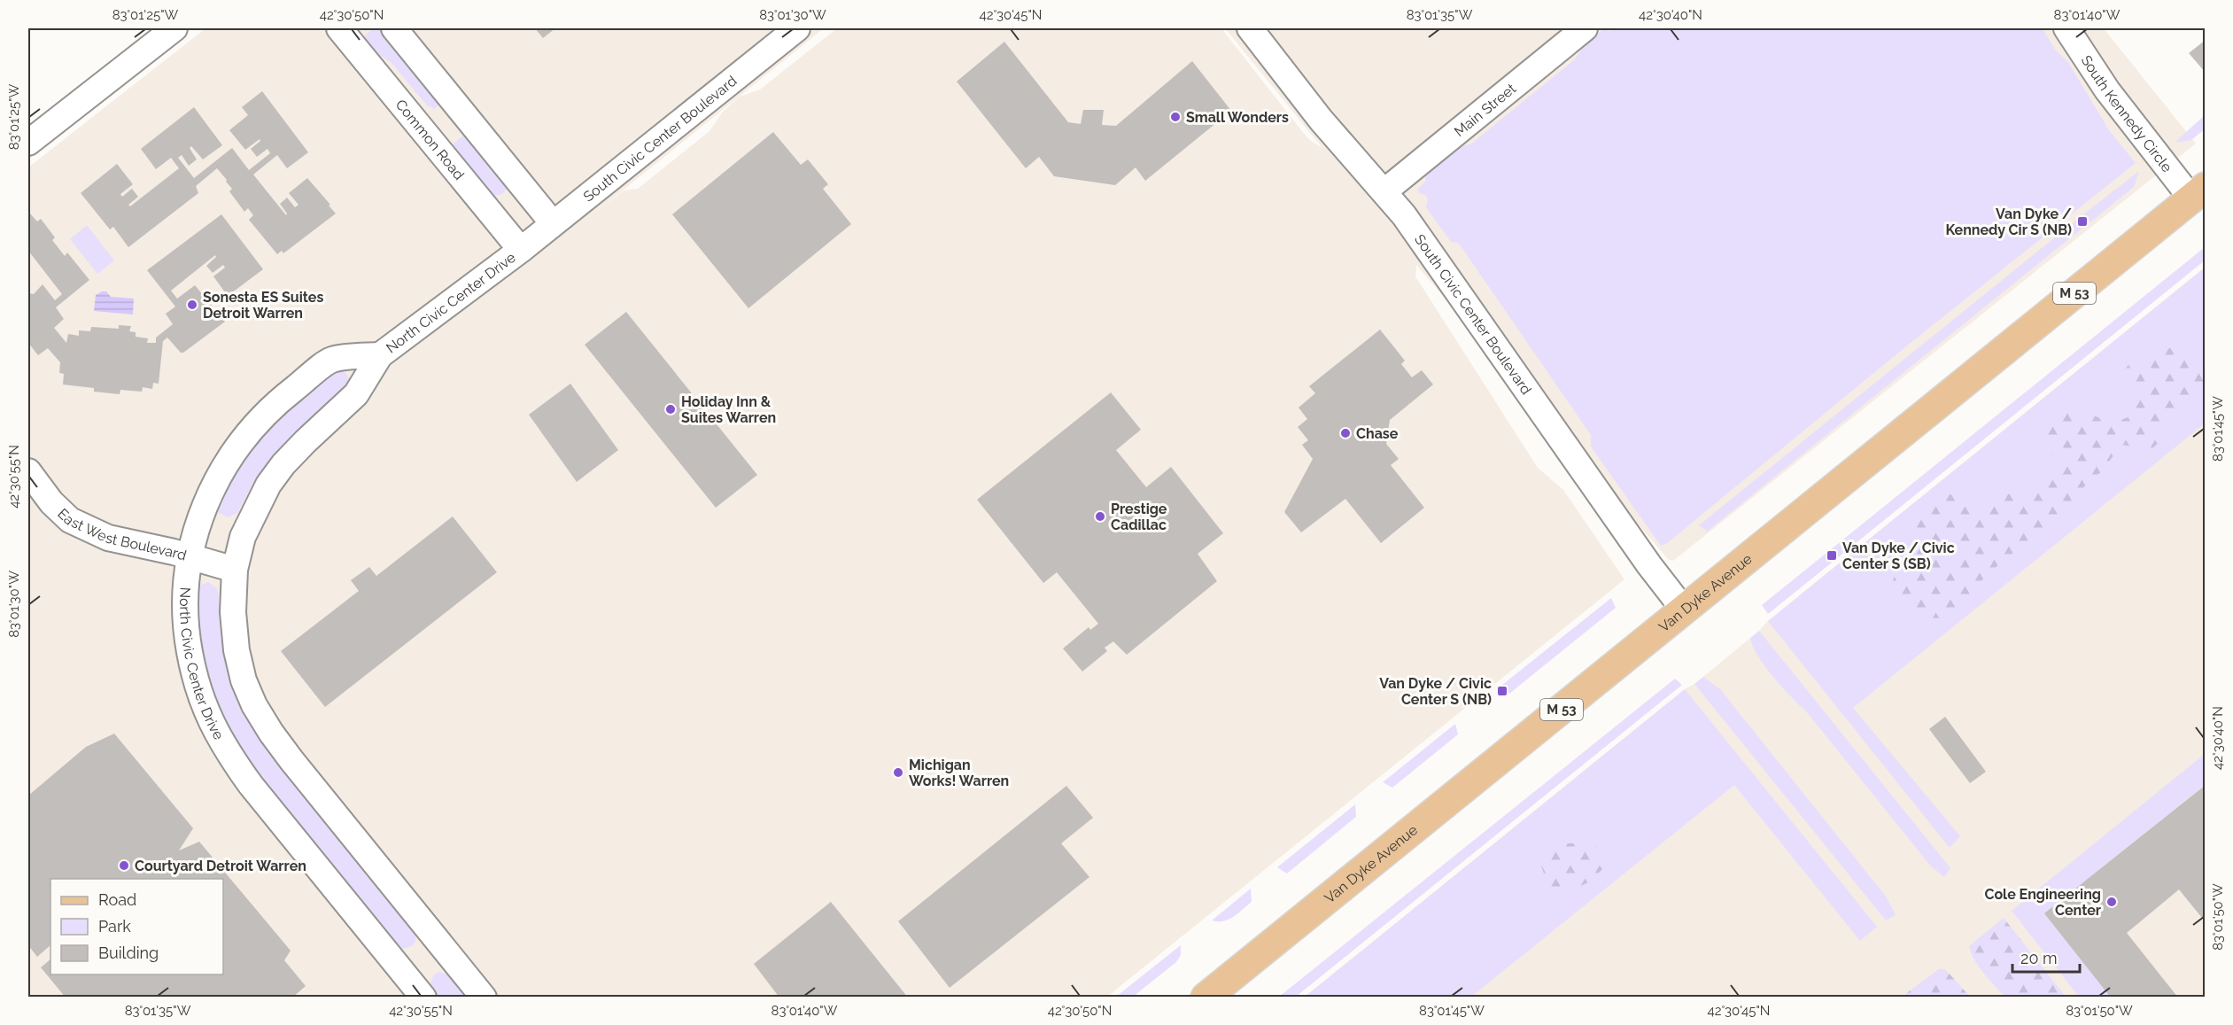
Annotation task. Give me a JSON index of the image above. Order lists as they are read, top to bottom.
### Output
{
  "streets": {
    "main road": ["M 53", "Van Dyke Avenue"],
    "street": [
      "Main Street",
      "South Kennedy Circle",
      "South Civic Center Boulevard",
      "Common Road",
      "North Civic Center Drive",
      "East West Boulevard"
    ]
  },
  "crossings": [
    ["Main Street", "South Civic Center Boulevard"],
    ["South Kennedy Circle", "Van Dyke Avenue"],
    ["South Civic Center Boulevard", "Common Road"],
    ["South Civic Center Boulevard", "North Civic Center Drive"],
    ["South Civic Center Boulevard", "Van Dyke Avenue"],
    ["Common Road", "North Civic Center Drive"],
    ["North Civic Center Drive", "East West Boulevard"]
  ],
  "places": {
    "other": [
      "Small Wonders",
      "Sonesta ES Suites Detroit Warren",
      "Holiday Inn & Suites Warren",
      "Chase",
      "Prestige Cadillac",
      "Michigan Works! Warren",
      "Courtyard Detroit Warren",
      "Cole Engineering Center"
    ],
    "transit": ["Van Dyke / Kennedy Cir S (NB)", "Van Dyke / Civic Center S (SB)", "Van Dyke / Civic Center S (NB)"]
  },
  "legend": ["Road", "Park", "Building"],
  "scale_bar": "20 m",
  "coordinates": [
    "83°01'25\"W",
    "42°30'50\"N",
    "83°01'30\"W",
    "42°30'45\"N",
    "83°01'35\"W",
    "42°30'40\"N",
    "83°01'40\"W",
    "83°01'45\"W",
    "42°30'55\"N",
    "83°01'50\"W"
  ]
}
